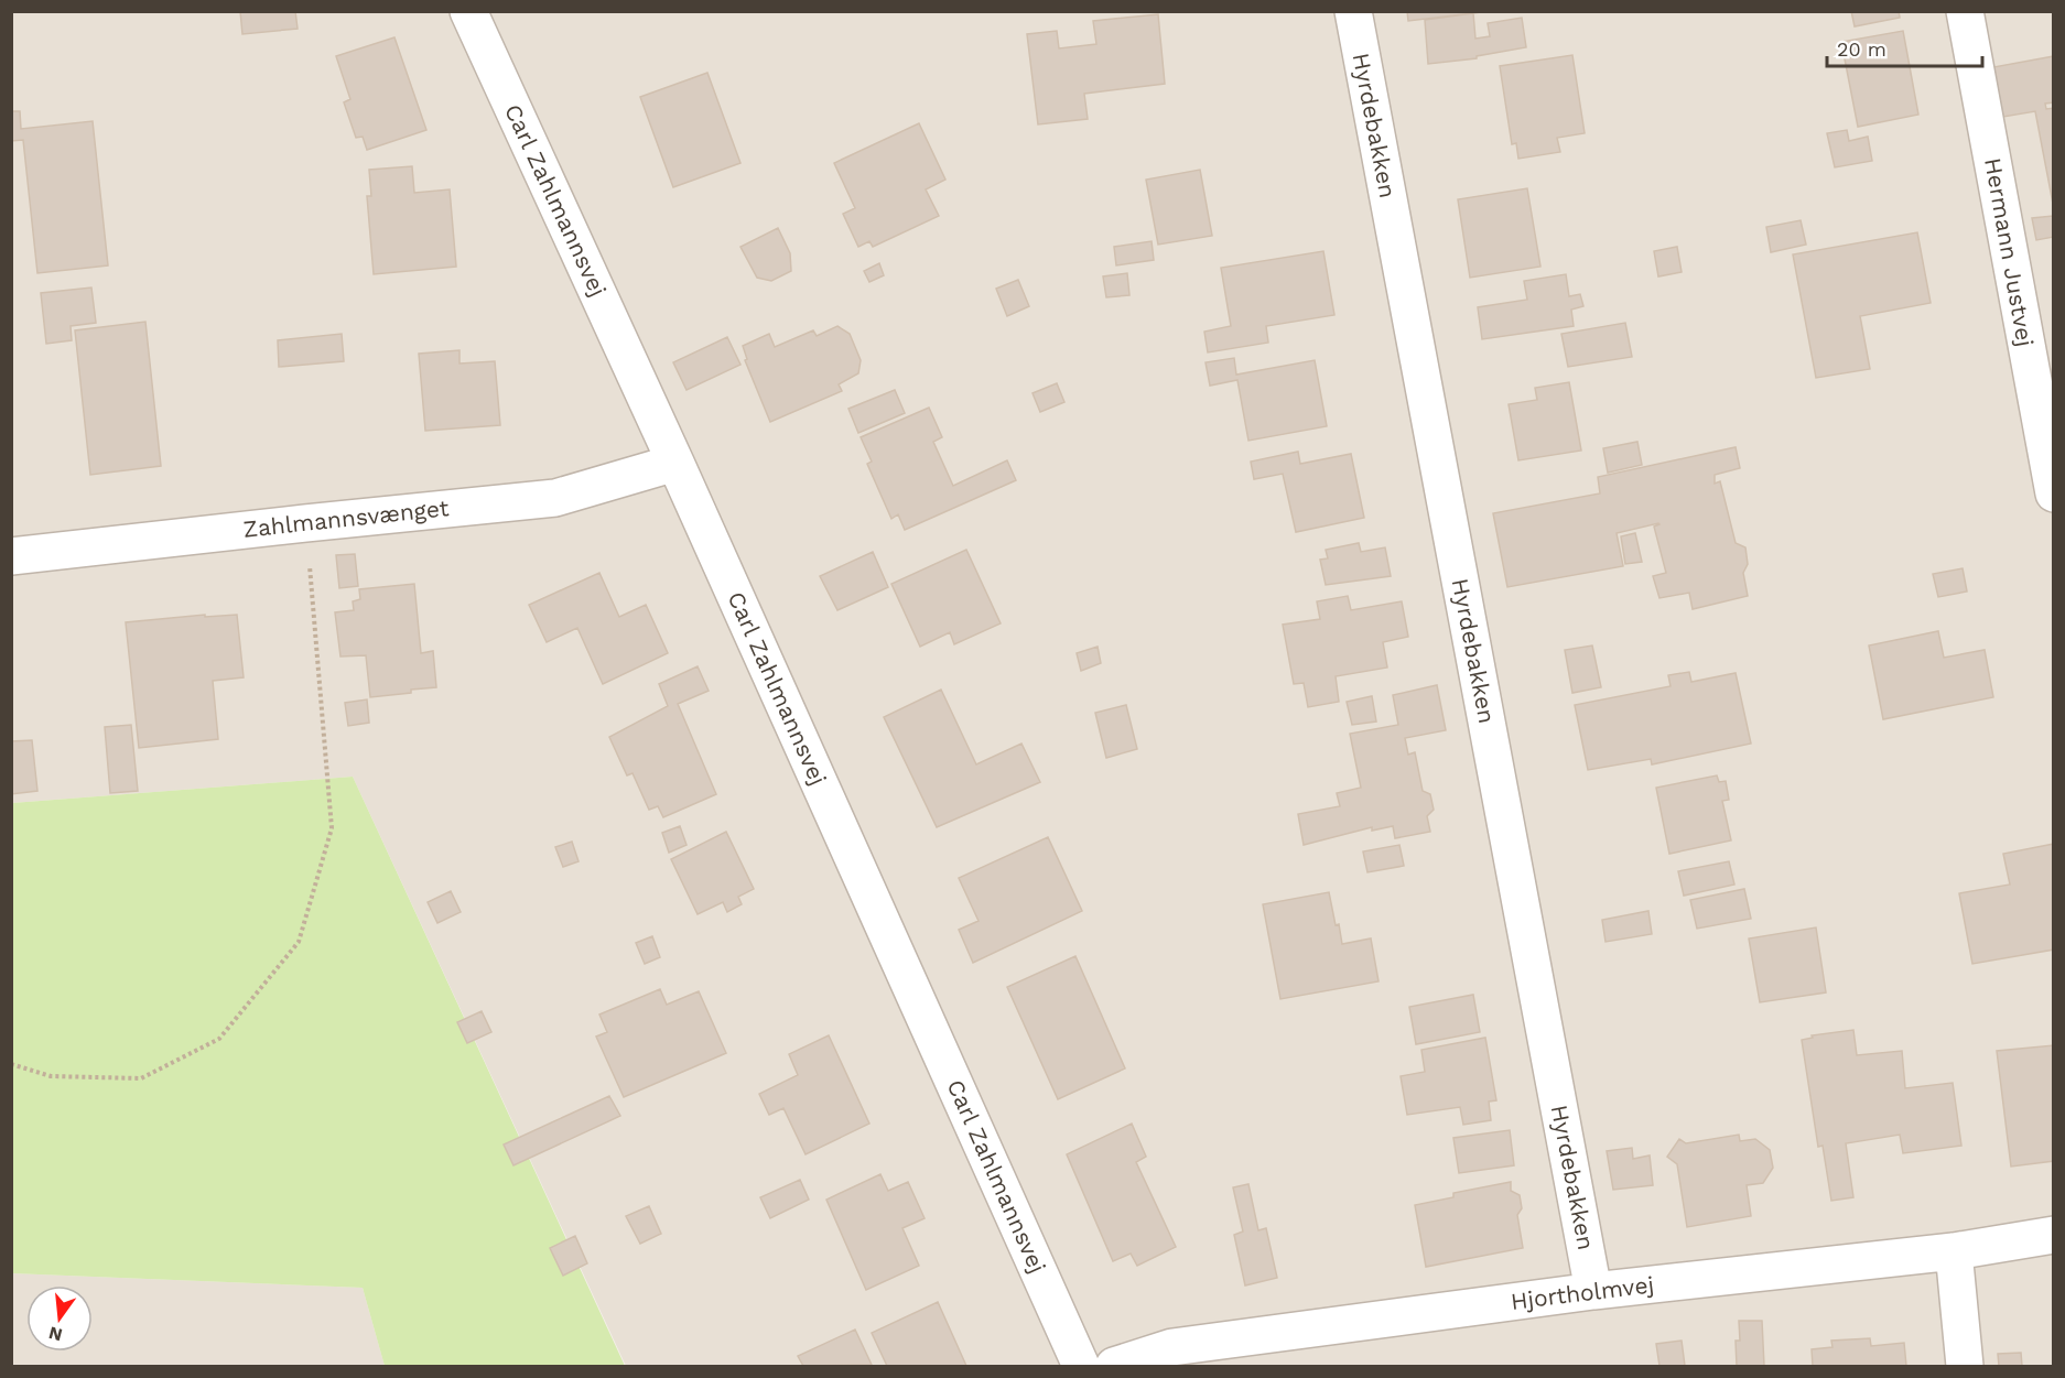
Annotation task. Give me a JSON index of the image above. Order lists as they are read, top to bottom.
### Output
{
  "streets": {
    "street": [
      "Hyrdebakken",
      "Carl Zahlmannsvej",
      "Hermann Justvej",
      "Zahlmannsvænget",
      "Hjortholmvej"
    ]
  },
  "crossings": [
    ["Hyrdebakken", "Hjortholmvej"],
    ["Carl Zahlmannsvej", "Zahlmannsvænget"]
  ],
  "scale_bar": "20 m",
  "north": "bottom"
}
